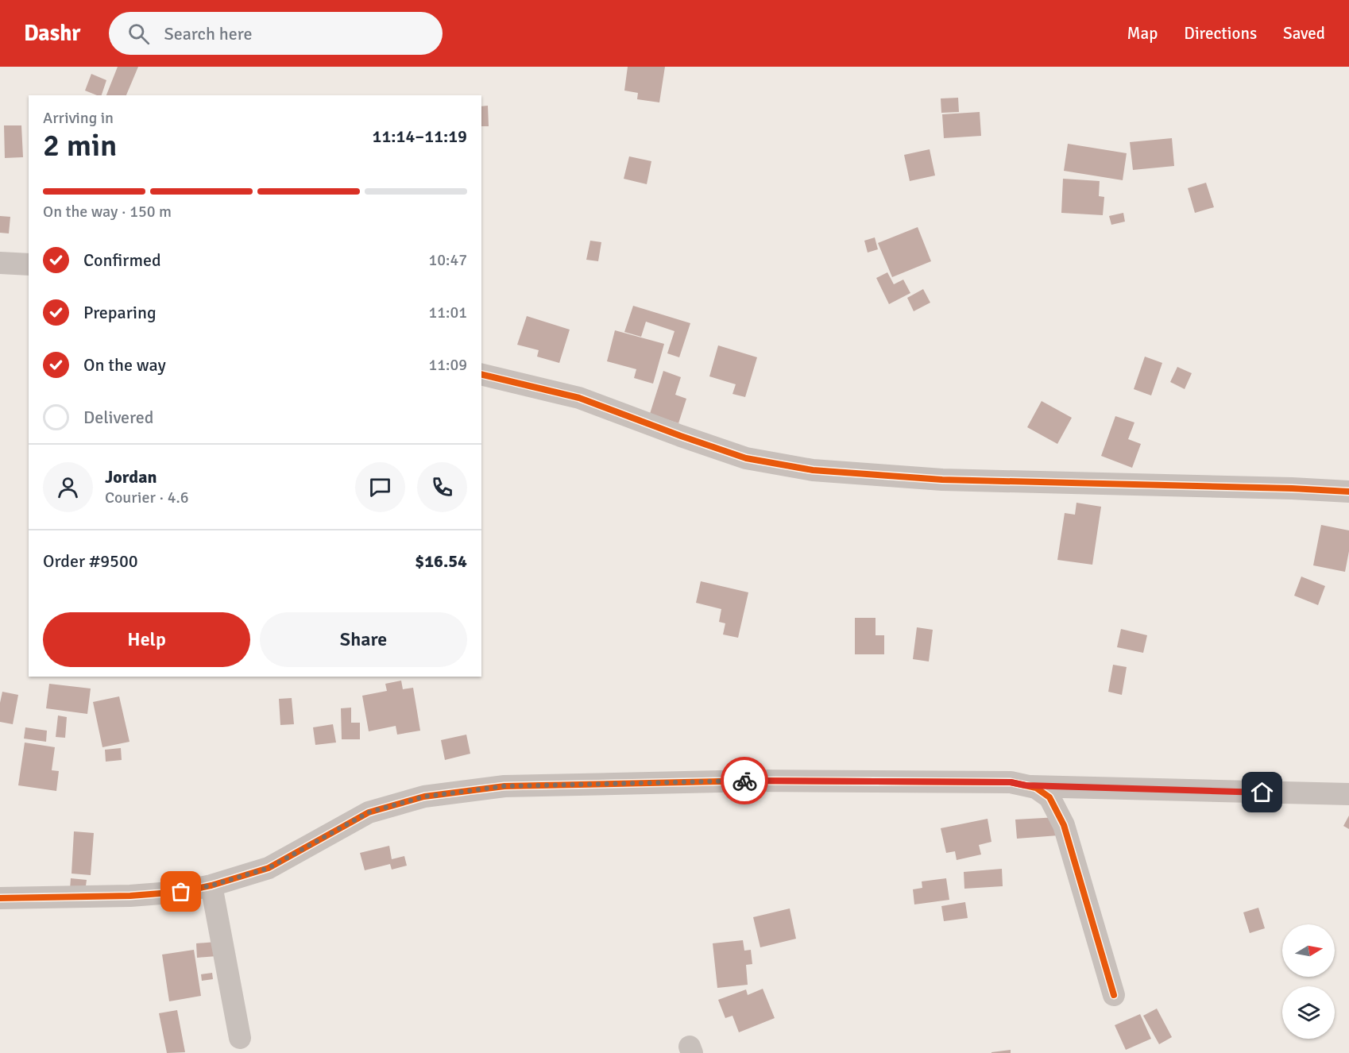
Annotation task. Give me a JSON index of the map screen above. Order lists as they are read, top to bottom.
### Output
{
  "north": "right",
  "page": {
    "header": "Dashr",
    "search": "Search here",
    "nav": ["Map", "Directions", "Saved"],
    "heading": ["2 min", "Arriving in", "11:14–11:19"],
    "panel": [
      "Jordan",
      "Courier · 4.6",
      "Order #9500",
      "$16.54"
    ],
    "bar": "On the way · 150 m",
    "list": [
      ["Confirmed", "10:47"],
      ["Preparing", "11:01"],
      ["On the way", "11:09"],
      "Delivered"
    ],
    "buttons": ["Help", "Share"]
  }
}
